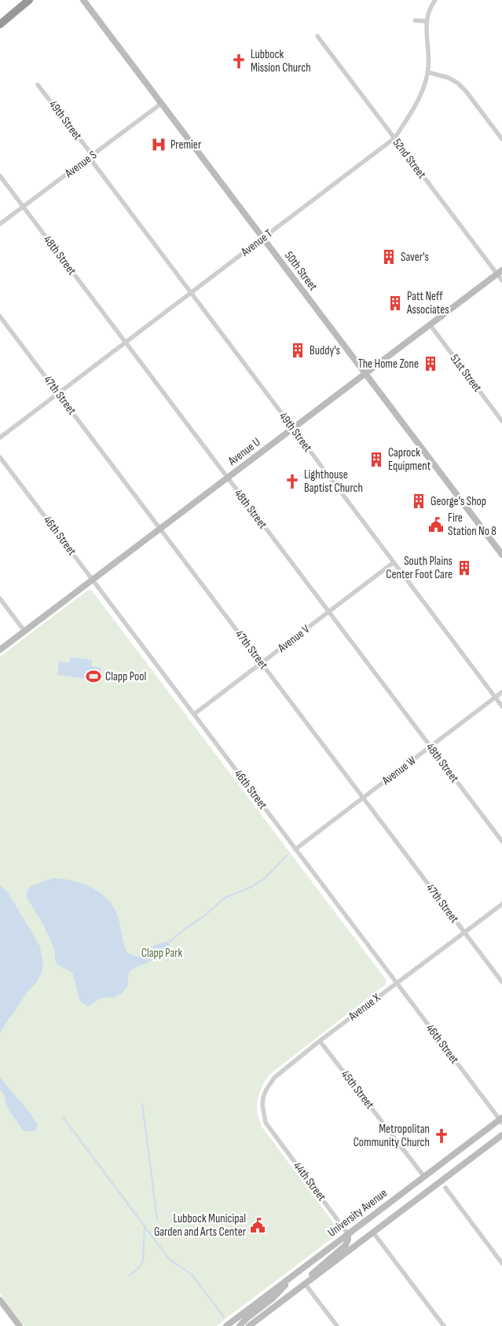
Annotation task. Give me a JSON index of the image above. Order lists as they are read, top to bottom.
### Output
{
  "streets": {
    "main road": ["50th Street", "Avenue U", "University Avenue"],
    "street": [
      "49th Street",
      "52nd Street",
      "Avenue S",
      "Avenue T",
      "48th Street",
      "51st Street",
      "47th Street",
      "46th Street",
      "Avenue V",
      "Avenue W",
      "Avenue X",
      "45th Street",
      "44th Street"
    ]
  },
  "crossings": [
    ["49th Street", "Avenue S"],
    ["49th Street", "Avenue T"],
    ["49th Street", "Avenue U"],
    ["49th Street", "Avenue V"],
    ["49th Street", "Avenue W"],
    ["52nd Street", "Avenue T"],
    ["52nd Street", "Avenue U"],
    ["Avenue S", "48th Street"],
    ["Avenue S", "50th Street"],
    ["Avenue T", "48th Street"],
    ["Avenue T", "50th Street"],
    ["Avenue T", "47th Street"],
    ["48th Street", "Avenue U"],
    ["48th Street", "Avenue V"],
    ["48th Street", "Avenue W"],
    ["50th Street", "Avenue U"],
    ["51st Street", "Avenue U"],
    ["47th Street", "Avenue U"],
    ["47th Street", "Avenue V"],
    ["47th Street", "Avenue W"],
    ["47th Street", "Avenue X"],
    ["Avenue U", "46th Street"],
    ["46th Street", "Avenue V"],
    ["46th Street", "Avenue W"],
    ["46th Street", "Avenue X"],
    ["46th Street", "University Avenue"],
    ["Avenue X", "45th Street"],
    ["Avenue X", "44th Street"],
    ["45th Street", "University Avenue"],
    ["44th Street", "University Avenue"]
  ],
  "parks": ["Clapp Park"],
  "places": {
    "church": ["Lubbock Mission Church", "Lighthouse Baptist Church", "Metropolitan Community Church"],
    "hospital": ["Premier"],
    "building": [
      "Saver's",
      "Patt Neff Associates",
      "Buddy's",
      "The Home Zone",
      "Caprock Equipment",
      "George's Shop",
      "South Plains Center Foot Care"
    ],
    "public building": ["Fire Station No 8", "Lubbock Municipal Garden and Arts Center"],
    "sports": ["Clapp Pool"]
  }
}
